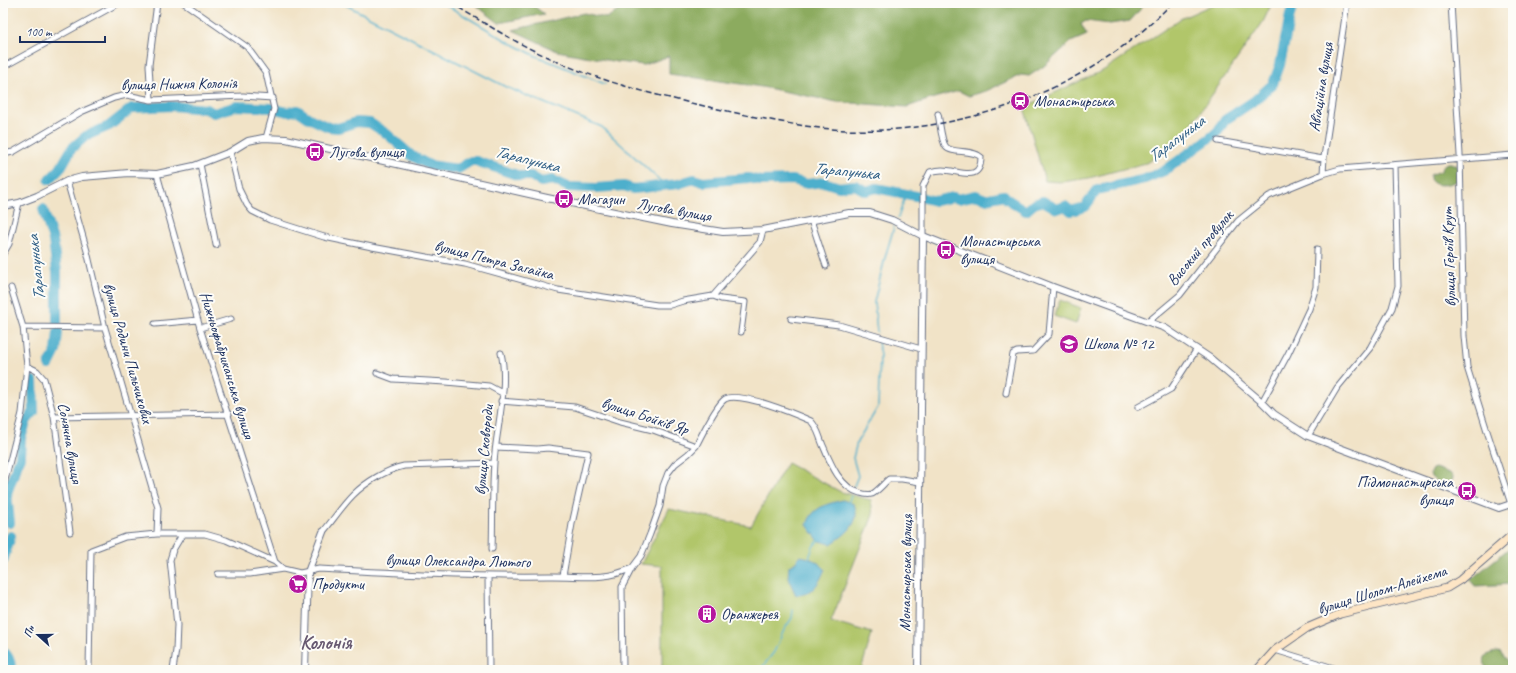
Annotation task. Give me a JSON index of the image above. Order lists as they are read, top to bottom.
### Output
{
  "streets": {
    "main road": ["вулиця Шолом-Алейхема"],
    "street": [
      "вулиця Нижня Колонія",
      "Авіаційна вулиця",
      "Лугова вулиця",
      "Високий провулок",
      "вулиця Героїв Крут",
      "вулиця Петра Загайка",
      "вулиця Родини Пильчикових",
      "Нижньофабриканська вулиця",
      "вулиця Бойків Яр",
      "Сонячна вулиця",
      "вулиця Сковороди",
      "вулиця Олександра Лютого",
      "Монастирська вулиця"
    ]
  },
  "crossings": [
    ["Авіаційна вулиця", "Високий провулок"],
    ["Лугова вулиця", "вулиця Петра Загайка"],
    ["Лугова вулиця", "вулиця Родини Пильчикових"],
    ["Лугова вулиця", "Нижньофабриканська вулиця"],
    ["Лугова вулиця", "Монастирська вулиця"],
    ["Високий провулок", "вулиця Героїв Крут"],
    ["вулиця Бойків Яр", "вулиця Сковороди"],
    ["вулиця Бойків Яр", "Монастирська вулиця"]
  ],
  "districts": ["Колонія"],
  "water": ["Тарапунька"],
  "places": {
    "station": ["Монастирська"],
    "bus stop": [
      "Лугова вулиця",
      "Магазин",
      "Монастирська вулиця",
      "Підмонастирська вулиця"
    ],
    "school or university": ["Школа № 12"],
    "supermarket": ["Продукти"],
    "building": ["Оранжерея"]
  },
  "scale_bar": "100 m",
  "north": "left"
}
